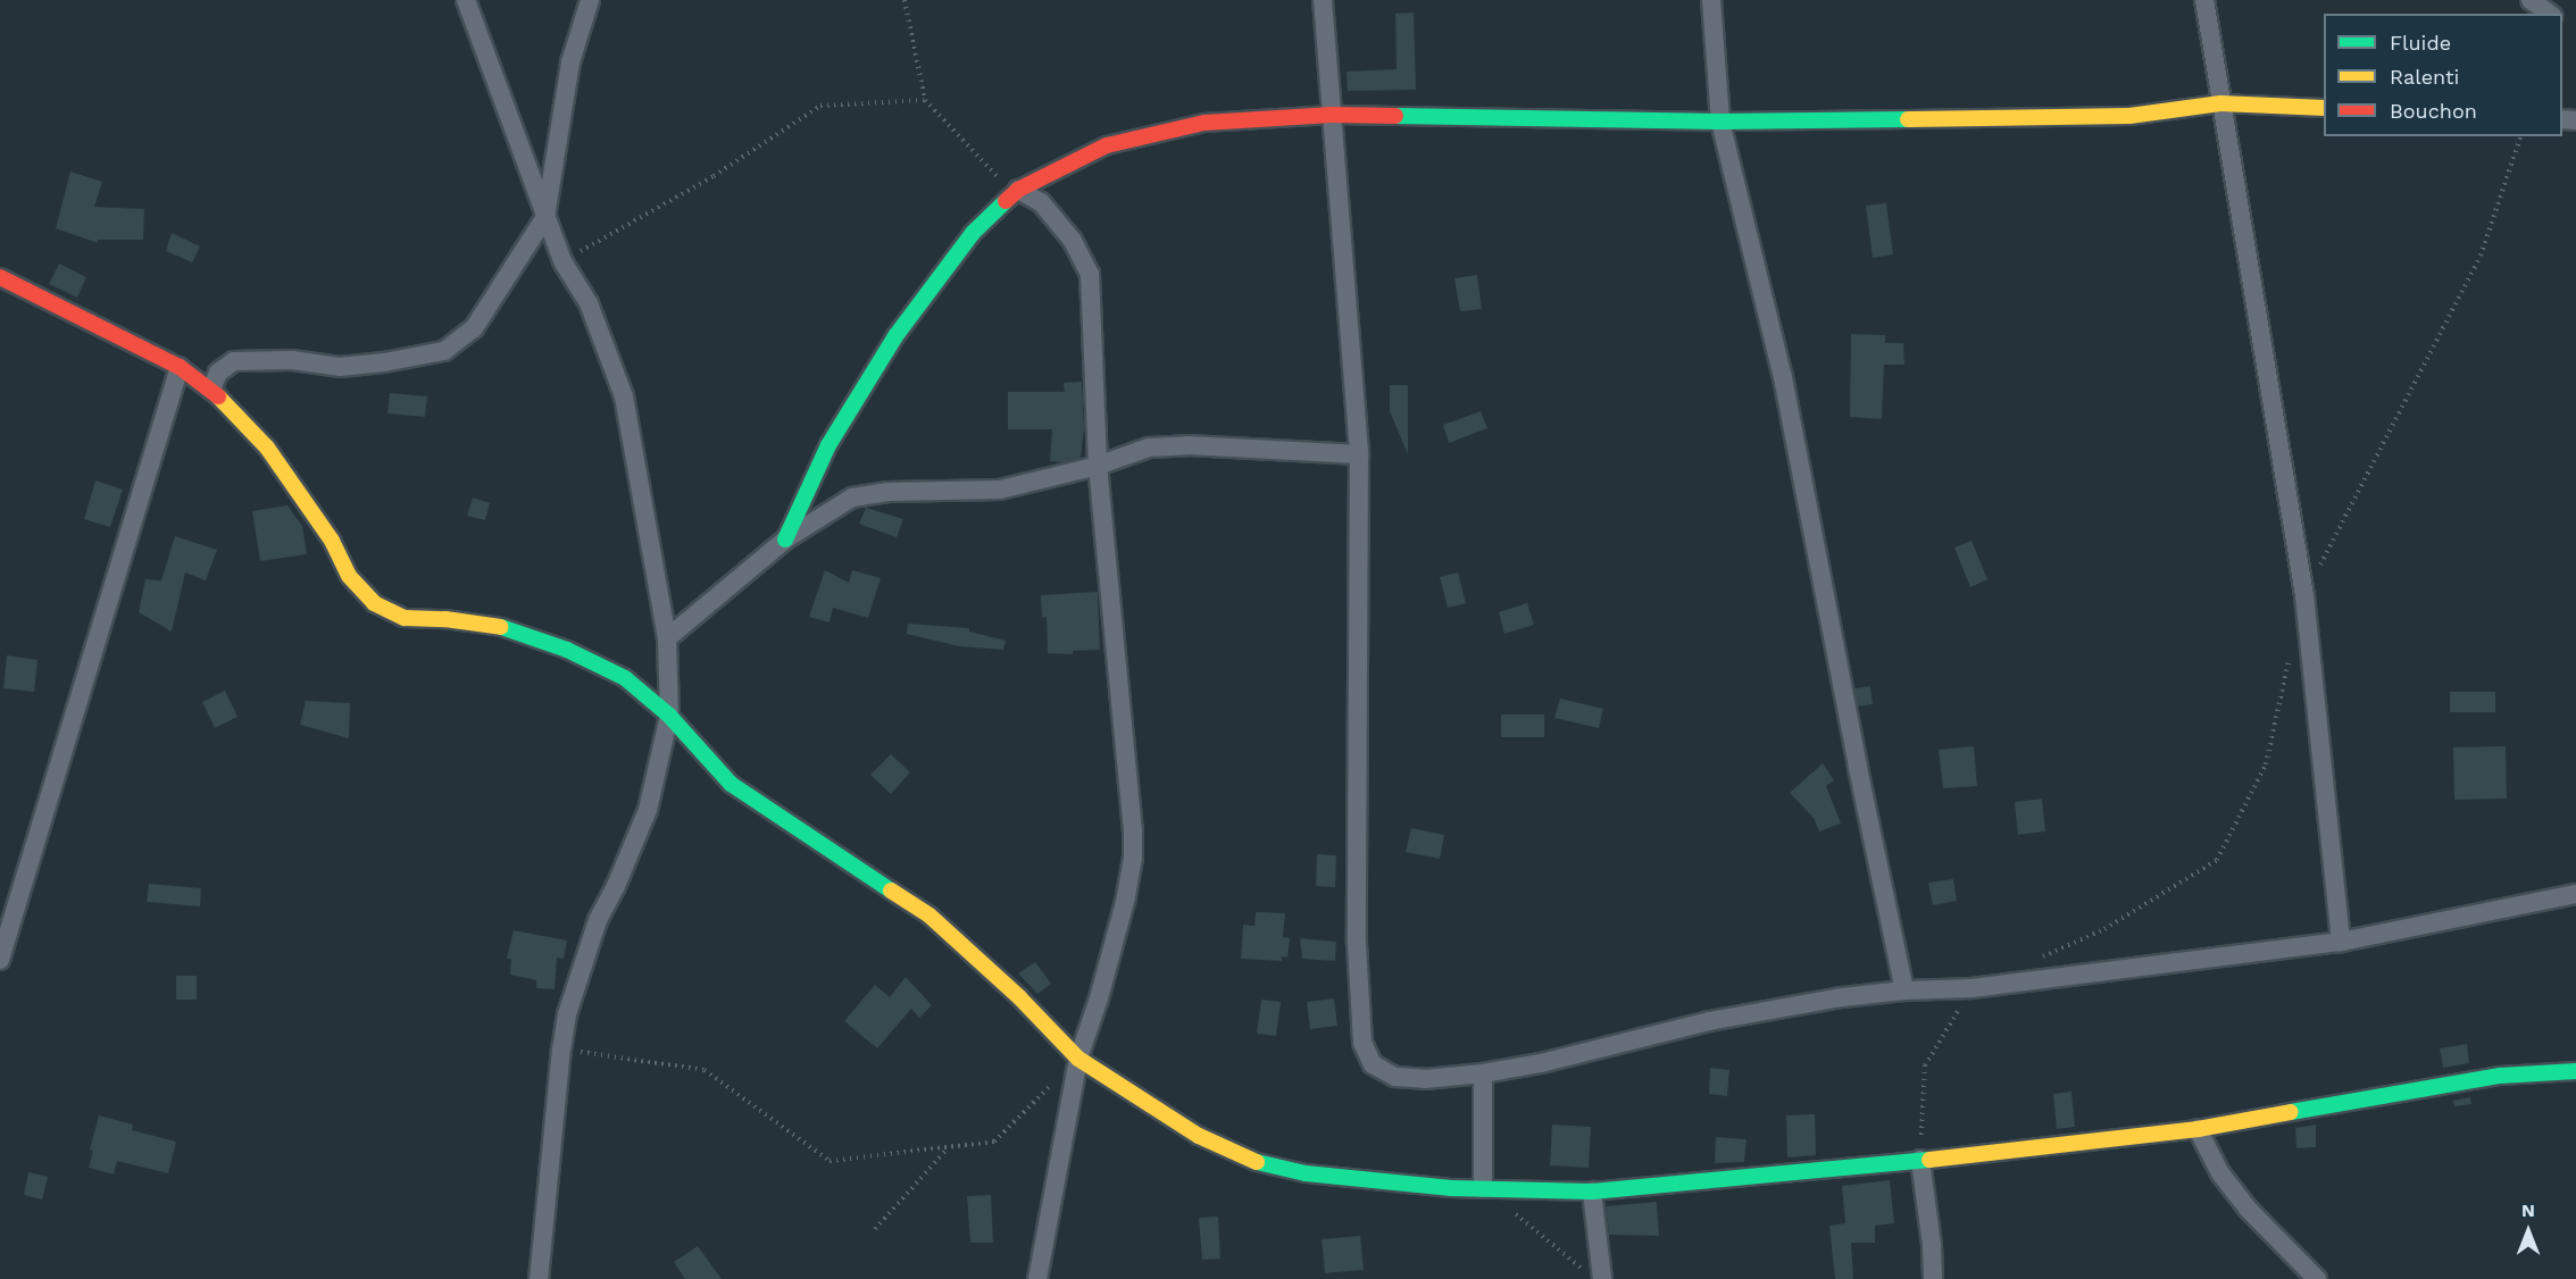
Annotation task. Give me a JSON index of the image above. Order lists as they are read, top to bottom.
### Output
{
  "legend": ["Fluide", "Ralenti", "Bouchon"],
  "north": "top"
}
